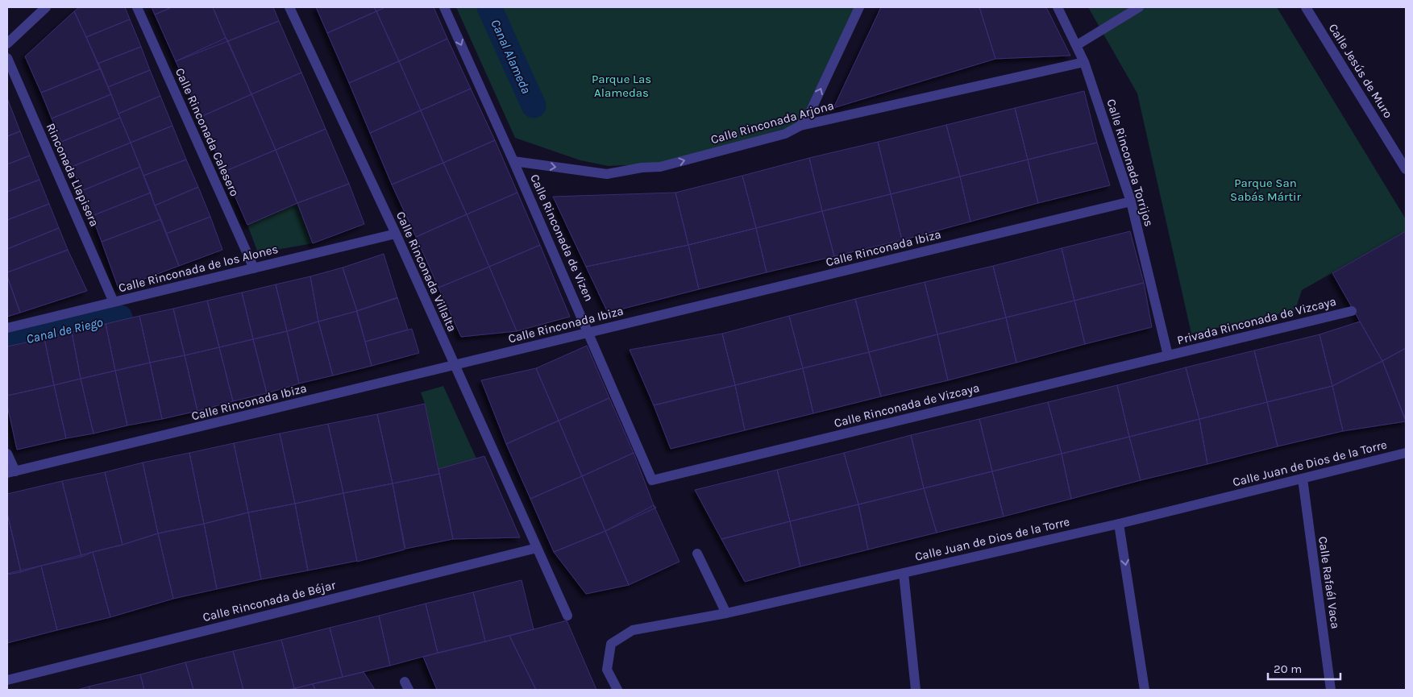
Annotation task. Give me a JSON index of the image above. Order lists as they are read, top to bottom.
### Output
{
  "streets": {
    "street": [
      "Calle Jesús de Muro",
      "Calle Rinconada Arjona",
      "Calle Rinconada Calesero",
      "Calle Rinconada Torrijos",
      "Rinconada Llapisera",
      "Calle Rinconada de Vizen",
      "Calle Rinconada Ibiza",
      "Calle Rinconada de los Alones",
      "Calle Rinconada Villalta",
      "Privada Rinconada de Vizcaya",
      "Calle Rinconada de Vizcaya",
      "Calle Juan de Dios de la Torre",
      "Calle Rafaél Vaca",
      "Calle Rinconada de Béjar"
    ]
  },
  "crossings": [
    ["Calle Rinconada Arjona", "Calle Rinconada Torrijos"],
    ["Calle Rinconada Arjona", "Calle Rinconada de Vizen"],
    ["Calle Rinconada Calesero", "Calle Rinconada de los Alones"],
    ["Calle Rinconada Torrijos", "Calle Rinconada Ibiza"],
    ["Calle Rinconada Torrijos", "Privada Rinconada de Vizcaya"],
    ["Calle Rinconada Torrijos", "Calle Rinconada de Vizcaya"],
    ["Rinconada Llapisera", "Calle Rinconada de los Alones"],
    ["Calle Rinconada de Vizen", "Calle Rinconada Ibiza"],
    ["Calle Rinconada de Vizen", "Calle Rinconada de Vizcaya"],
    ["Calle Rinconada Ibiza", "Calle Rinconada Villalta"],
    ["Calle Rinconada de los Alones", "Calle Rinconada Villalta"],
    ["Calle Rinconada Villalta", "Calle Rinconada de Béjar"],
    ["Privada Rinconada de Vizcaya", "Calle Rinconada de Vizcaya"],
    ["Calle Juan de Dios de la Torre", "Calle Rafaél Vaca"]
  ],
  "one_way": ["Calle Rinconada Arjona"],
  "water": ["Canal Alameda", "Canal de Riego"],
  "parks": ["Parque Las Alamedas", "Parque San Sabás Mártir"],
  "scale_bar": "20 m"
}
